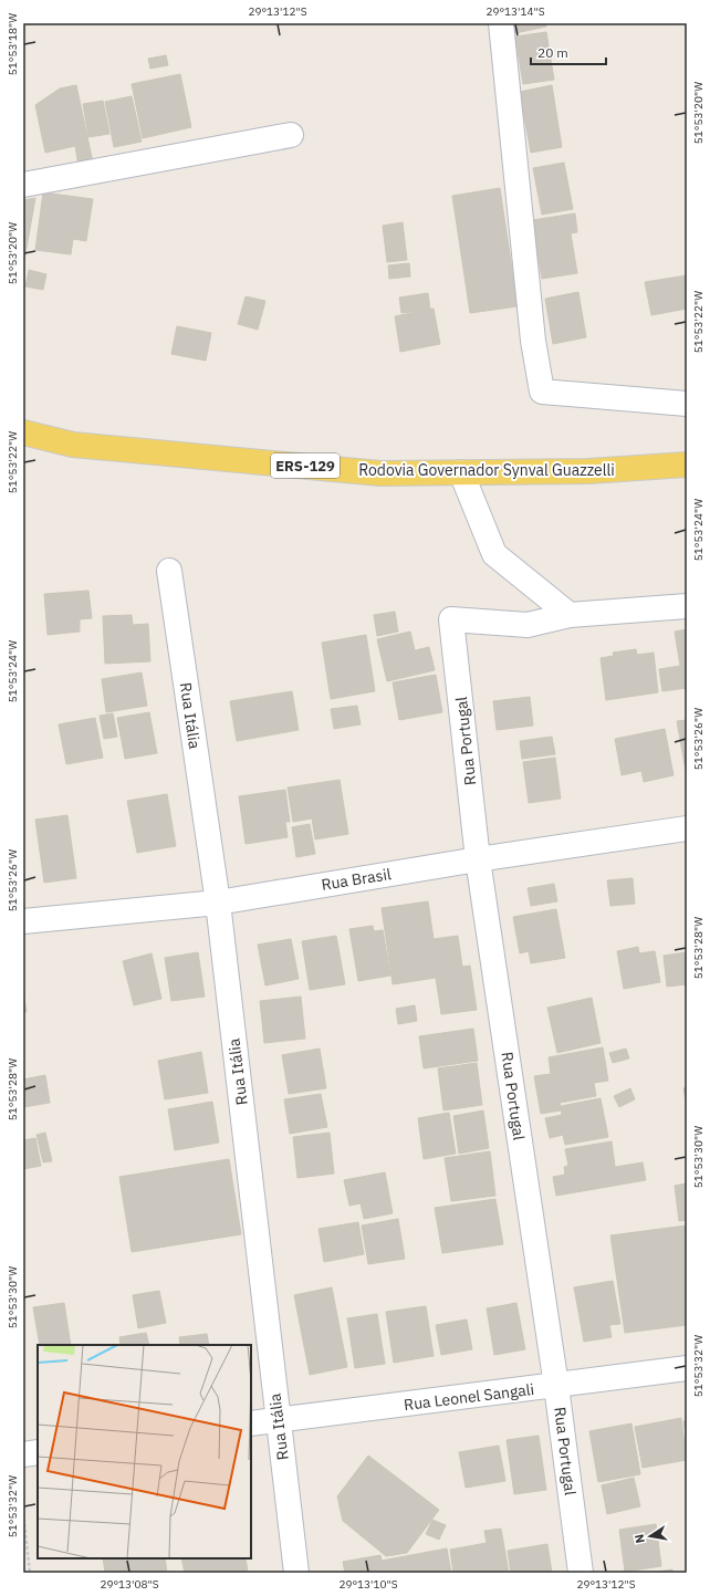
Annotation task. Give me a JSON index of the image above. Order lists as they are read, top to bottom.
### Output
{
  "streets": {
    "main road": ["ERS-129", "Rodovia Governador Synval Guazzelli"],
    "street": [
      "Rua Itália",
      "Rua Portugal",
      "Rua Brasil",
      "Rua Leonel Sangali"
    ]
  },
  "crossings": [
    ["Rua Itália", "Rua Brasil"],
    ["Rua Itália", "Rua Leonel Sangali"],
    ["Rua Portugal", "Rua Brasil"],
    ["Rua Portugal", "Rua Leonel Sangali"]
  ],
  "scale_bar": "20 m",
  "north": "left",
  "coordinates": [
    "29°13'12\"S",
    "29°13'14\"S",
    "51°53'18\"W",
    "51°53'20\"W",
    "51°53'22\"W",
    "51°53'24\"W",
    "51°53'26\"W",
    "51°53'28\"W",
    "51°53'30\"W",
    "51°53'32\"W",
    "29°13'08\"S",
    "29°13'10\"S"
  ]
}
